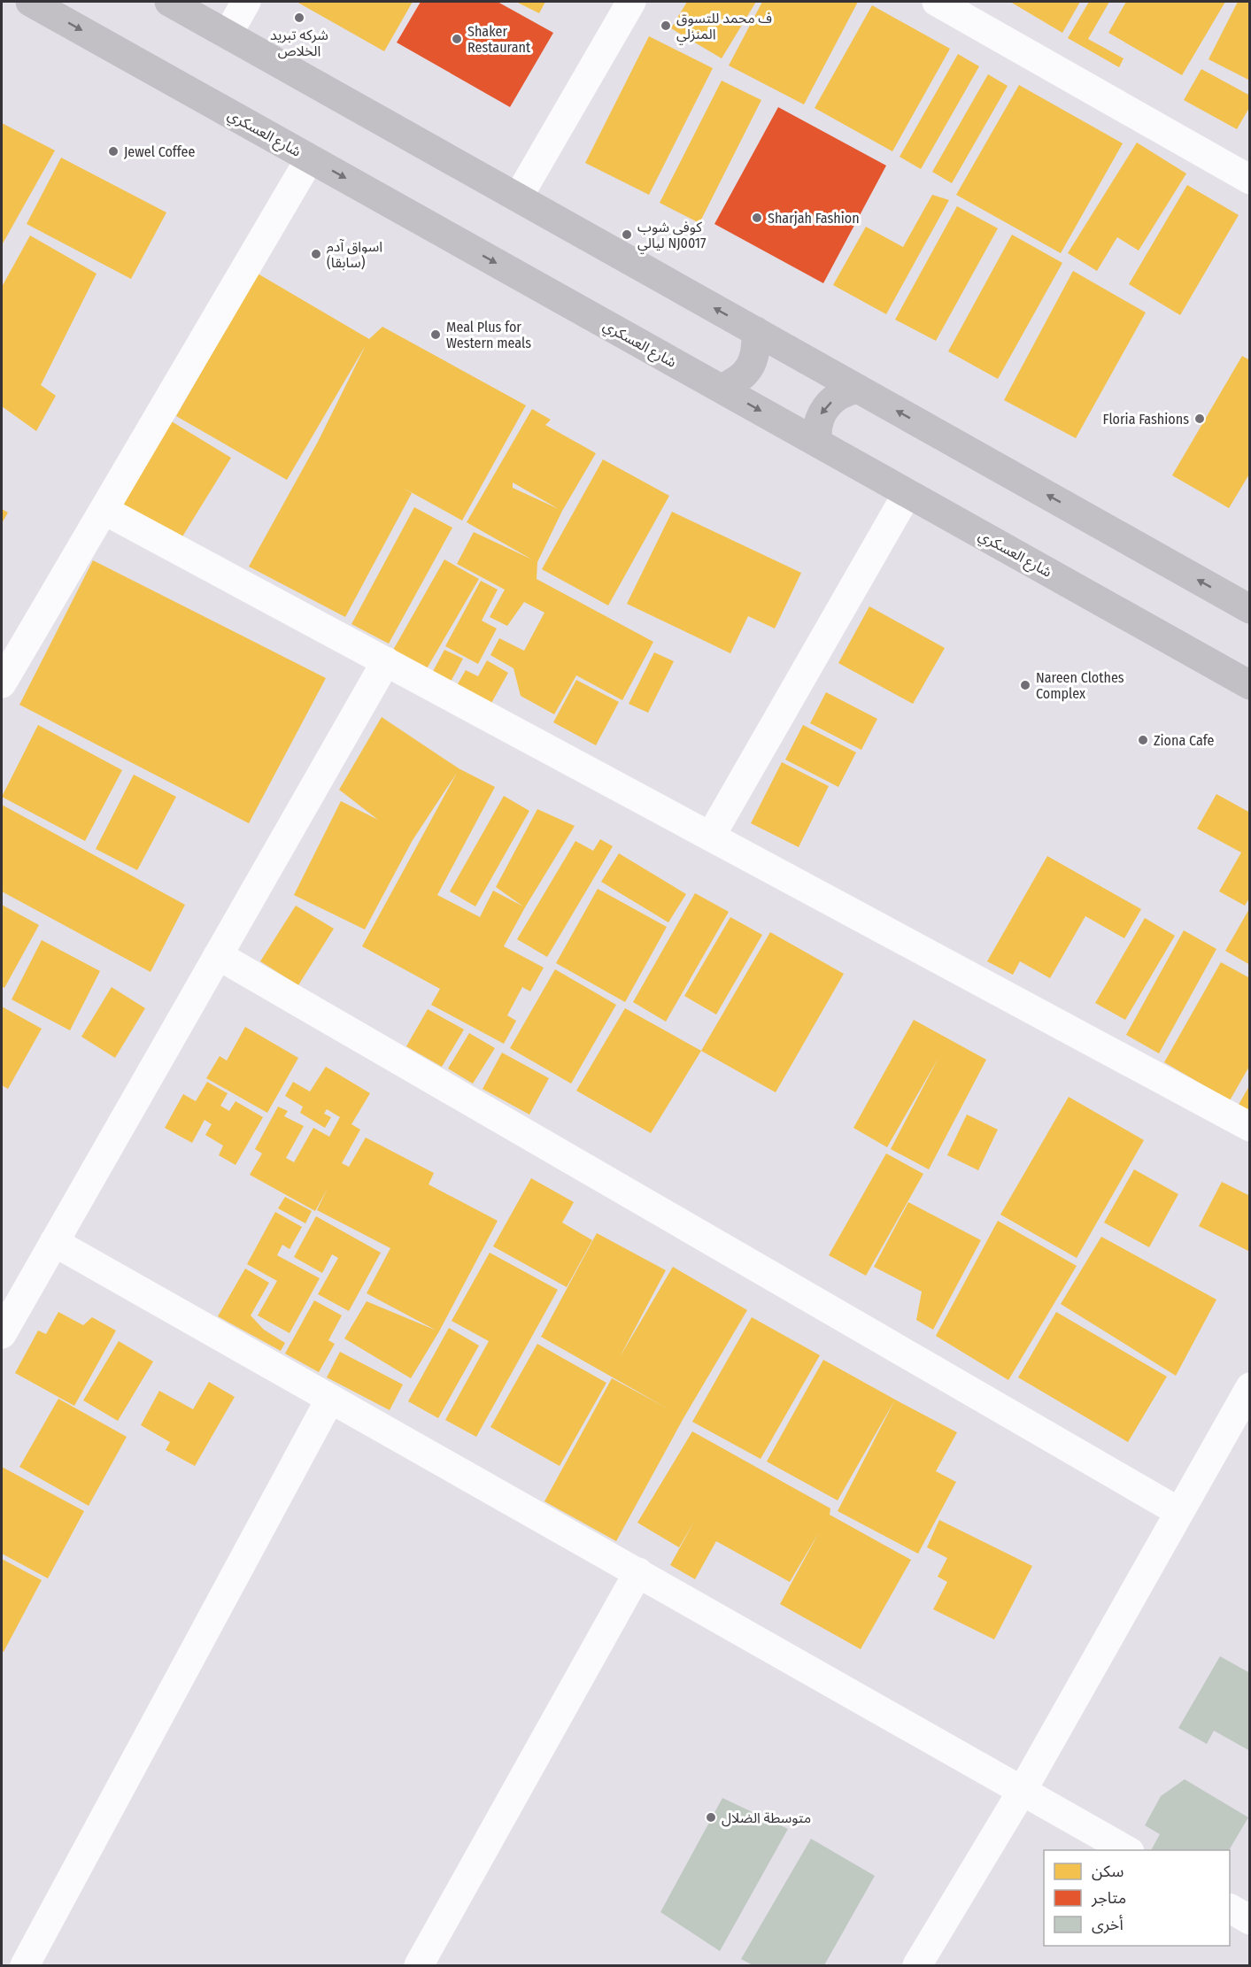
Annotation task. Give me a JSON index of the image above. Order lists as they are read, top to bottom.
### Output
{
  "streets": {
    "main road": ["شارع العسكري"]
  },
  "places": [
    "شركه تبريد الخلاص",
    "ف محمد للتسوق المنزلي",
    "Shaker Restaurant",
    "Jewel Coffee",
    "Sharjah Fashion",
    "كوفي شوب ليالي NJ0017",
    "اسواق آدم (سابقا)",
    "Meal Plus for Western meals",
    "Floria Fashions",
    "Nareen Clothes Complex",
    "Ziona Cafe",
    "متوسطة الضلال"
  ],
  "legend": ["سكن", "متاجر", "أخرى"]
}
